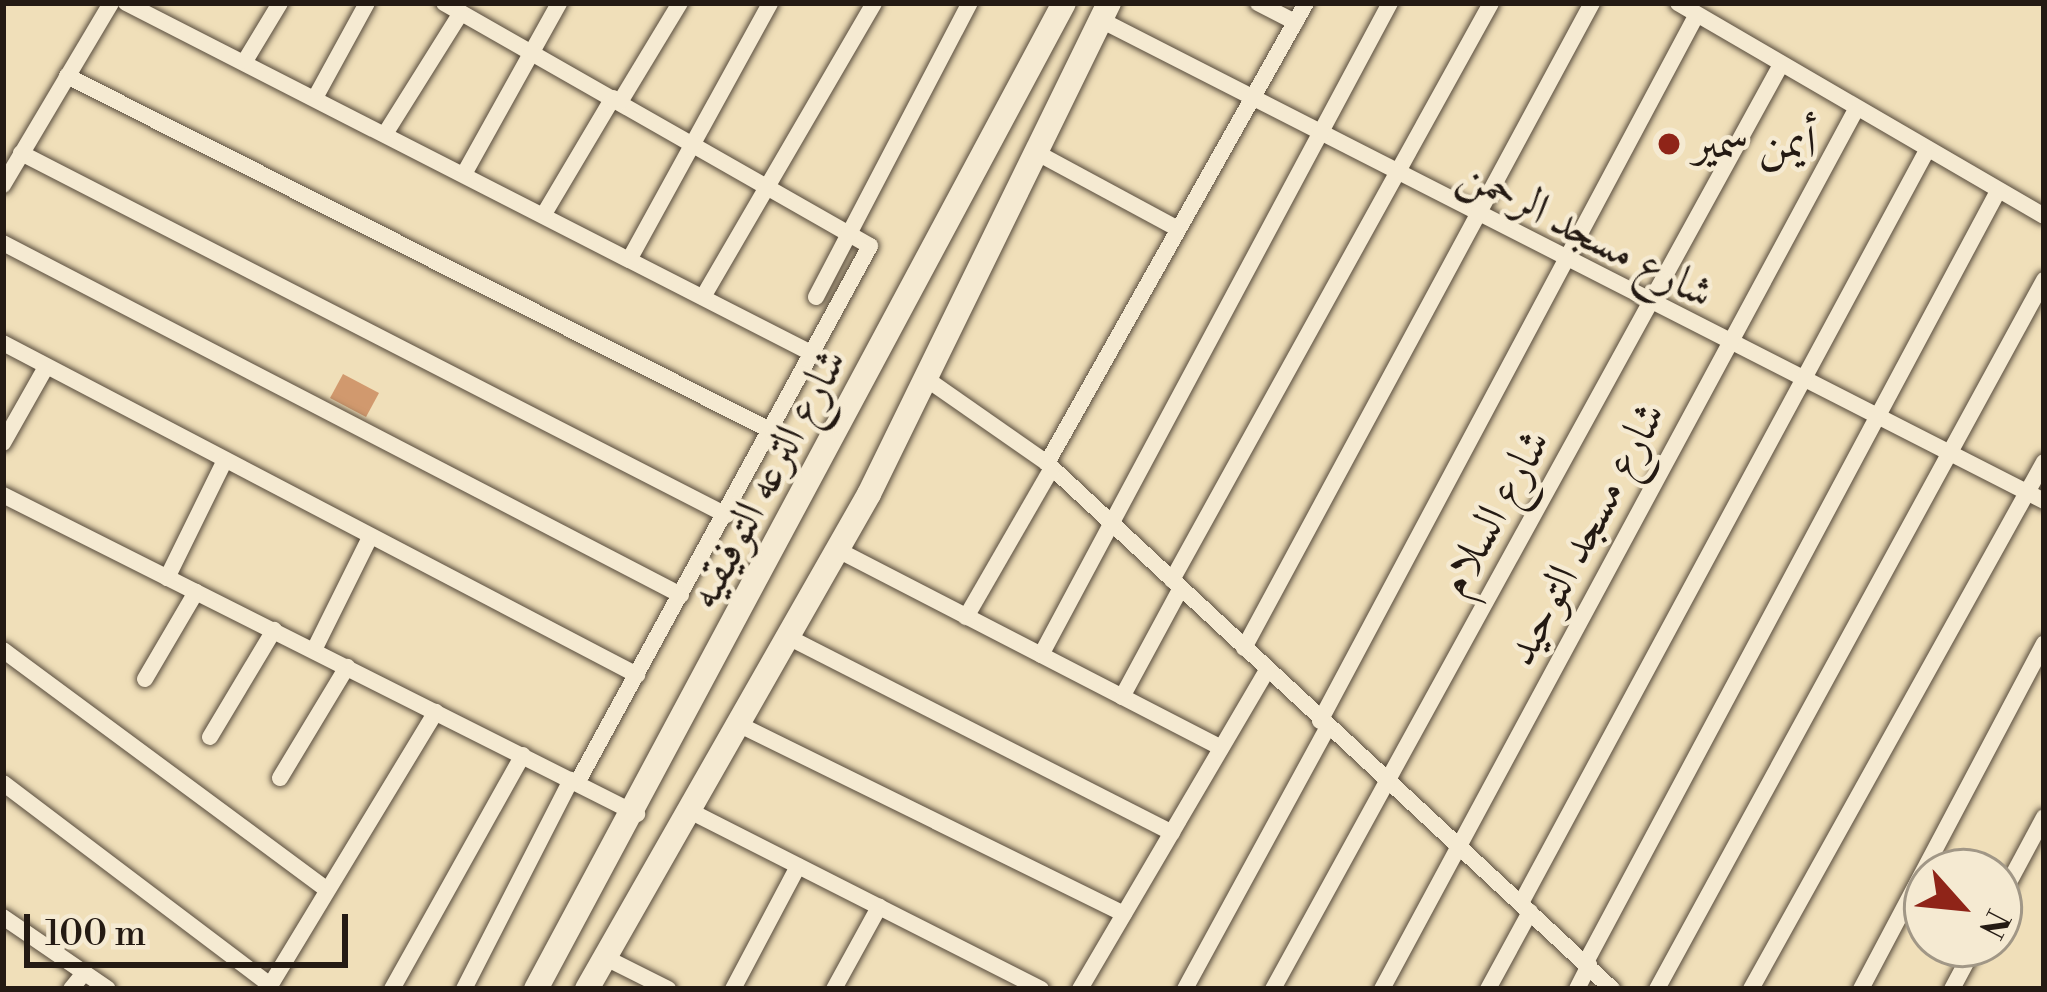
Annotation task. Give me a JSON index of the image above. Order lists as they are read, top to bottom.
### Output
{
  "streets": {
    "main road": ["شارع الترعه التوفيقيه"],
    "street": ["شارع مسجد الرحمن", "شارع السلام", "شارع مسجد التوحيد"]
  },
  "crossings": [
    ["شارع مسجد الرحمن", "شارع الترعه التوفيقيه"],
    ["شارع مسجد الرحمن", "شارع السلام"],
    ["شارع مسجد الرحمن", "شارع مسجد التوحيد"]
  ],
  "places": ["أيمن سمير"],
  "scale_bar": "100 m",
  "north": "bottom right"
}
